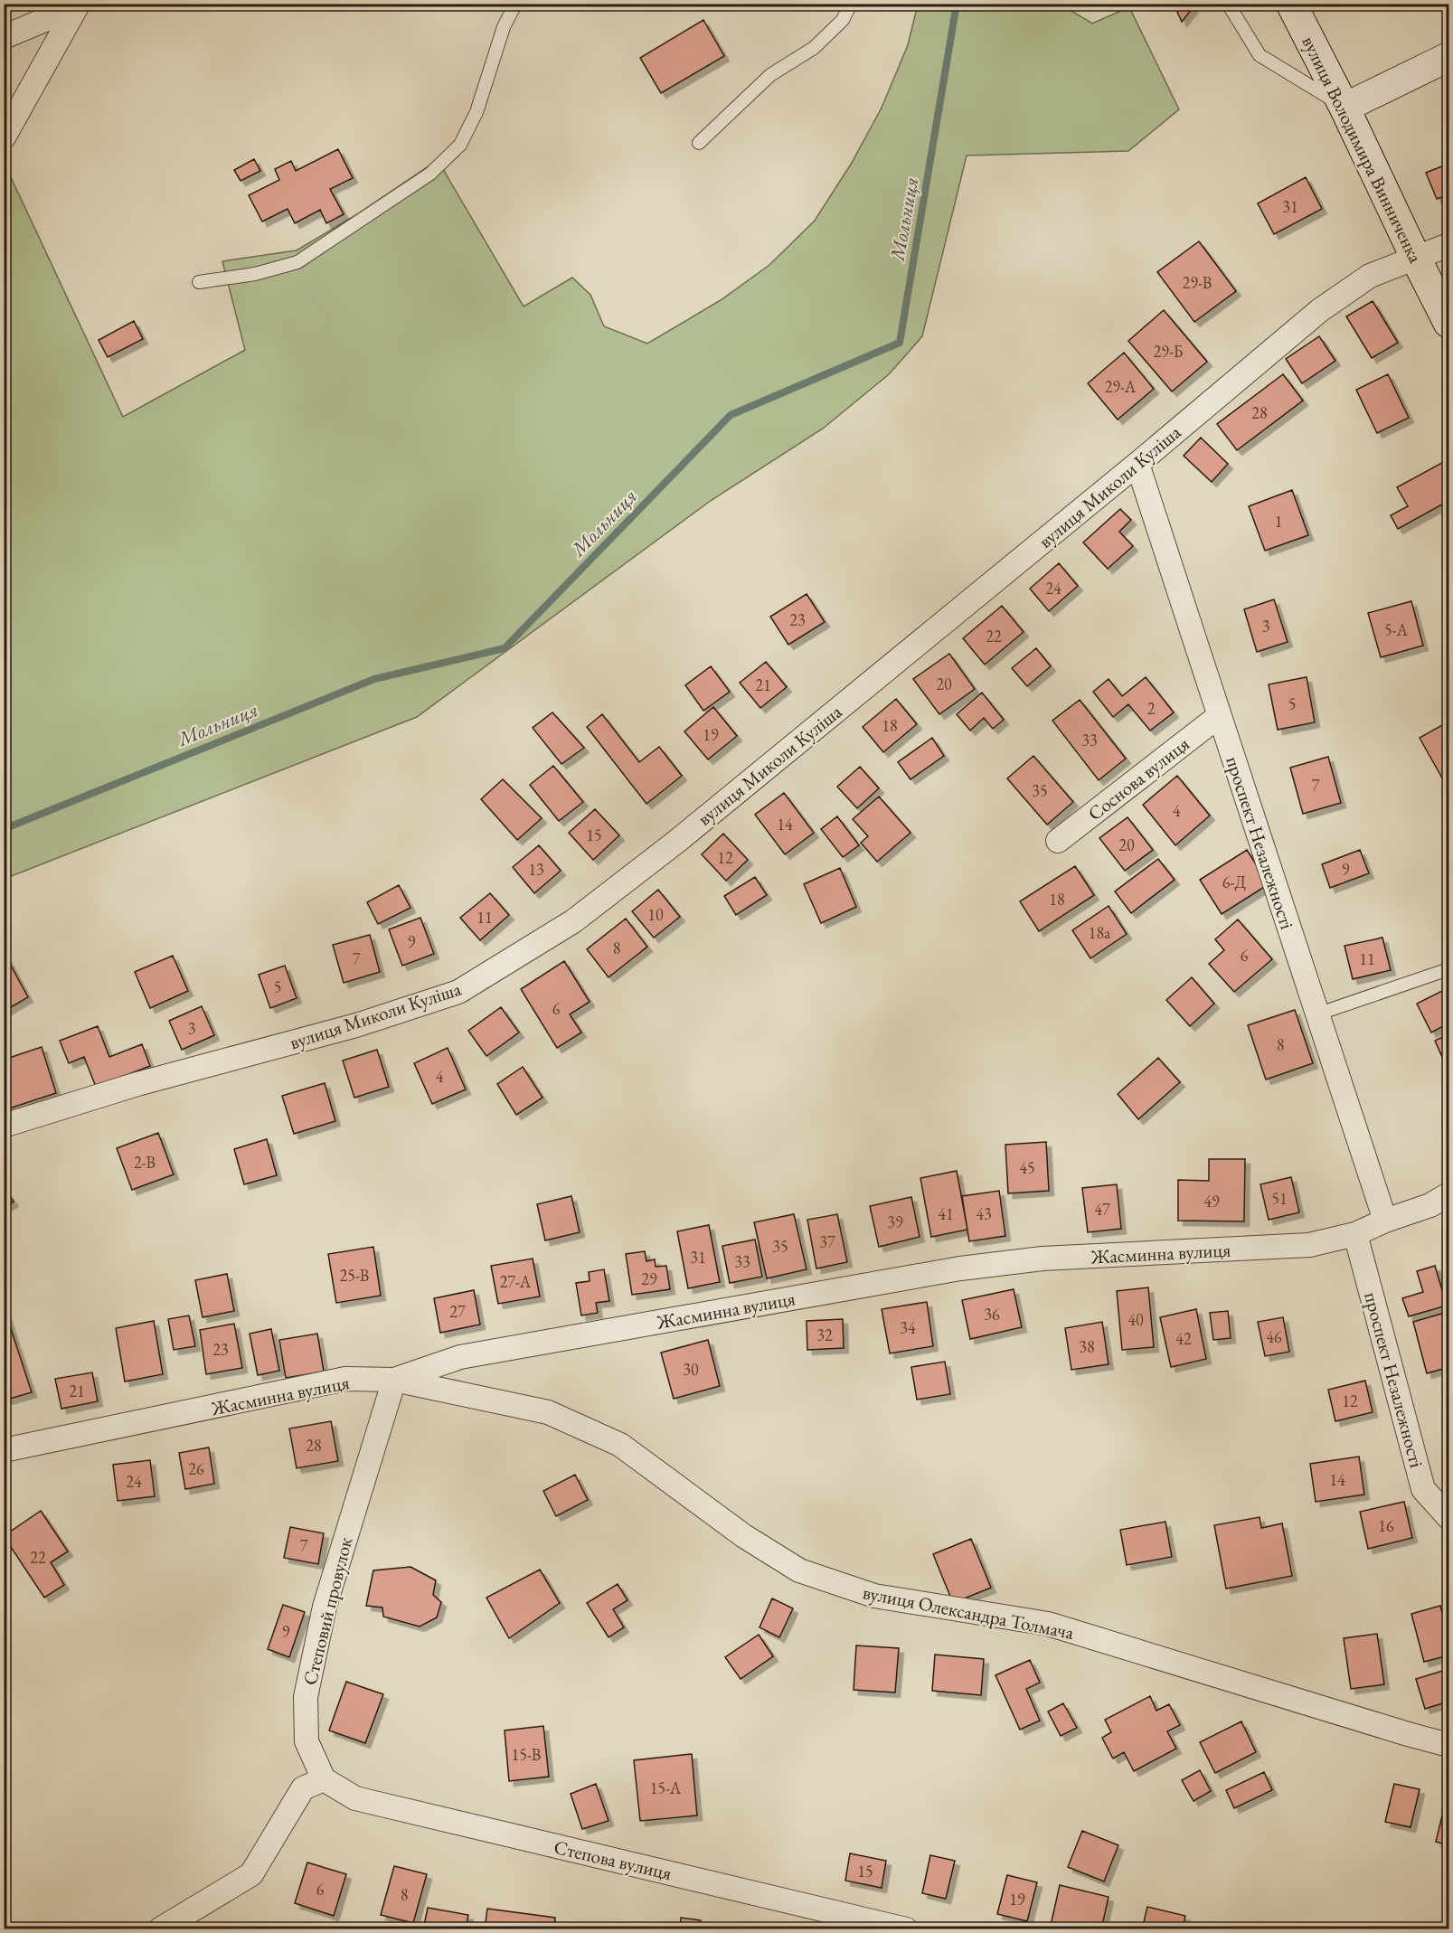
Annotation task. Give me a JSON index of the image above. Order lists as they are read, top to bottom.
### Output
{
  "streets": {
    "main road": ["вулиця Володимира Винниченка"],
    "street": [
      "вулиця Миколи Куліша",
      "Соснова вулиця",
      "проспект Незалежності",
      "Жасминна вулиця",
      "Степовий провулок",
      "вулиця Олександра Толмача",
      "Степова вулиця"
    ]
  },
  "crossings": [
    ["вулиця Володимира Винниченка", "вулиця Миколи Куліша"],
    ["вулиця Миколи Куліша", "проспект Незалежності"],
    ["Соснова вулиця", "проспект Незалежності"],
    ["проспект Незалежності", "Жасминна вулиця"],
    ["Жасминна вулиця", "Степовий провулок"],
    ["Жасминна вулиця", "вулиця Олександра Толмача"],
    ["Степовий провулок", "вулиця Олександра Толмача"],
    ["Степовий провулок", "Степова вулиця"]
  ],
  "water": ["Мольниця"],
  "house_numbers": [
    "31",
    "29-В",
    "29-Б",
    "29-А",
    "28",
    "1",
    "24",
    "23",
    "3",
    "5-А",
    "22",
    "20",
    "21",
    "5",
    "2",
    "18",
    "19",
    "33",
    "7",
    "35",
    "4",
    "14",
    "15",
    "20",
    "12",
    "13",
    "9",
    "6-Д",
    "18",
    "10",
    "11",
    "18а",
    "9",
    "8",
    "6",
    "7",
    "11",
    "5",
    "6",
    "3",
    "8",
    "4",
    "2-В",
    "45",
    "51",
    "49",
    "47",
    "41",
    "43",
    "39",
    "37",
    "35",
    "31",
    "33",
    "25-В",
    "29",
    "27-А",
    "27",
    "36",
    "40",
    "34",
    "32",
    "46",
    "42",
    "38",
    "23",
    "30",
    "21",
    "12",
    "28",
    "26",
    "14",
    "24",
    "16",
    "7",
    "22",
    "9",
    "15-В",
    "15-А",
    "15",
    "6",
    "8",
    "19"
  ]
}
